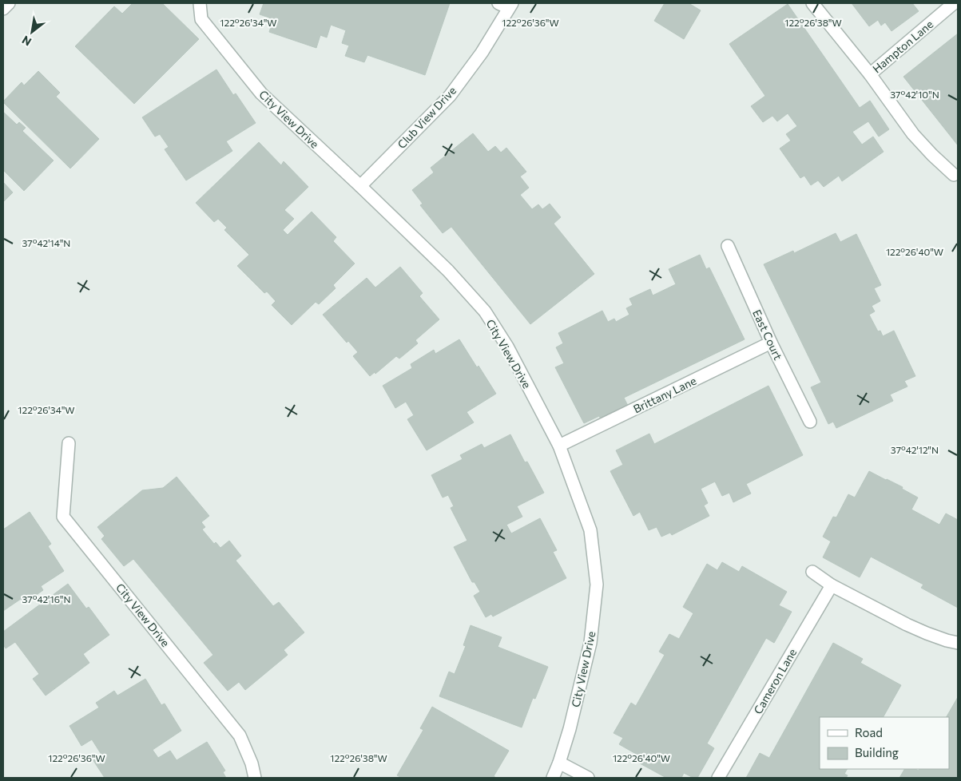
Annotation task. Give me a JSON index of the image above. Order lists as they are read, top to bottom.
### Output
{
  "streets": {
    "street": [
      "Hampton Lane",
      "Club View Drive",
      "City View Drive",
      "East Court",
      "Brittany Lane",
      "Cameron Lane"
    ]
  },
  "crossings": [
    ["Club View Drive", "City View Drive"],
    ["City View Drive", "Brittany Lane"],
    ["East Court", "Brittany Lane"]
  ],
  "legend": ["Road", "Building"],
  "north": "bottom left",
  "coordinates": [
    "122°26'38\"W",
    "122°26'34\"W",
    "122°26'36\"W",
    "37°42'10\"N",
    "37°42'14\"N",
    "122°26'40\"W",
    "37°42'12\"N",
    "37°42'16\"N"
  ]
}
